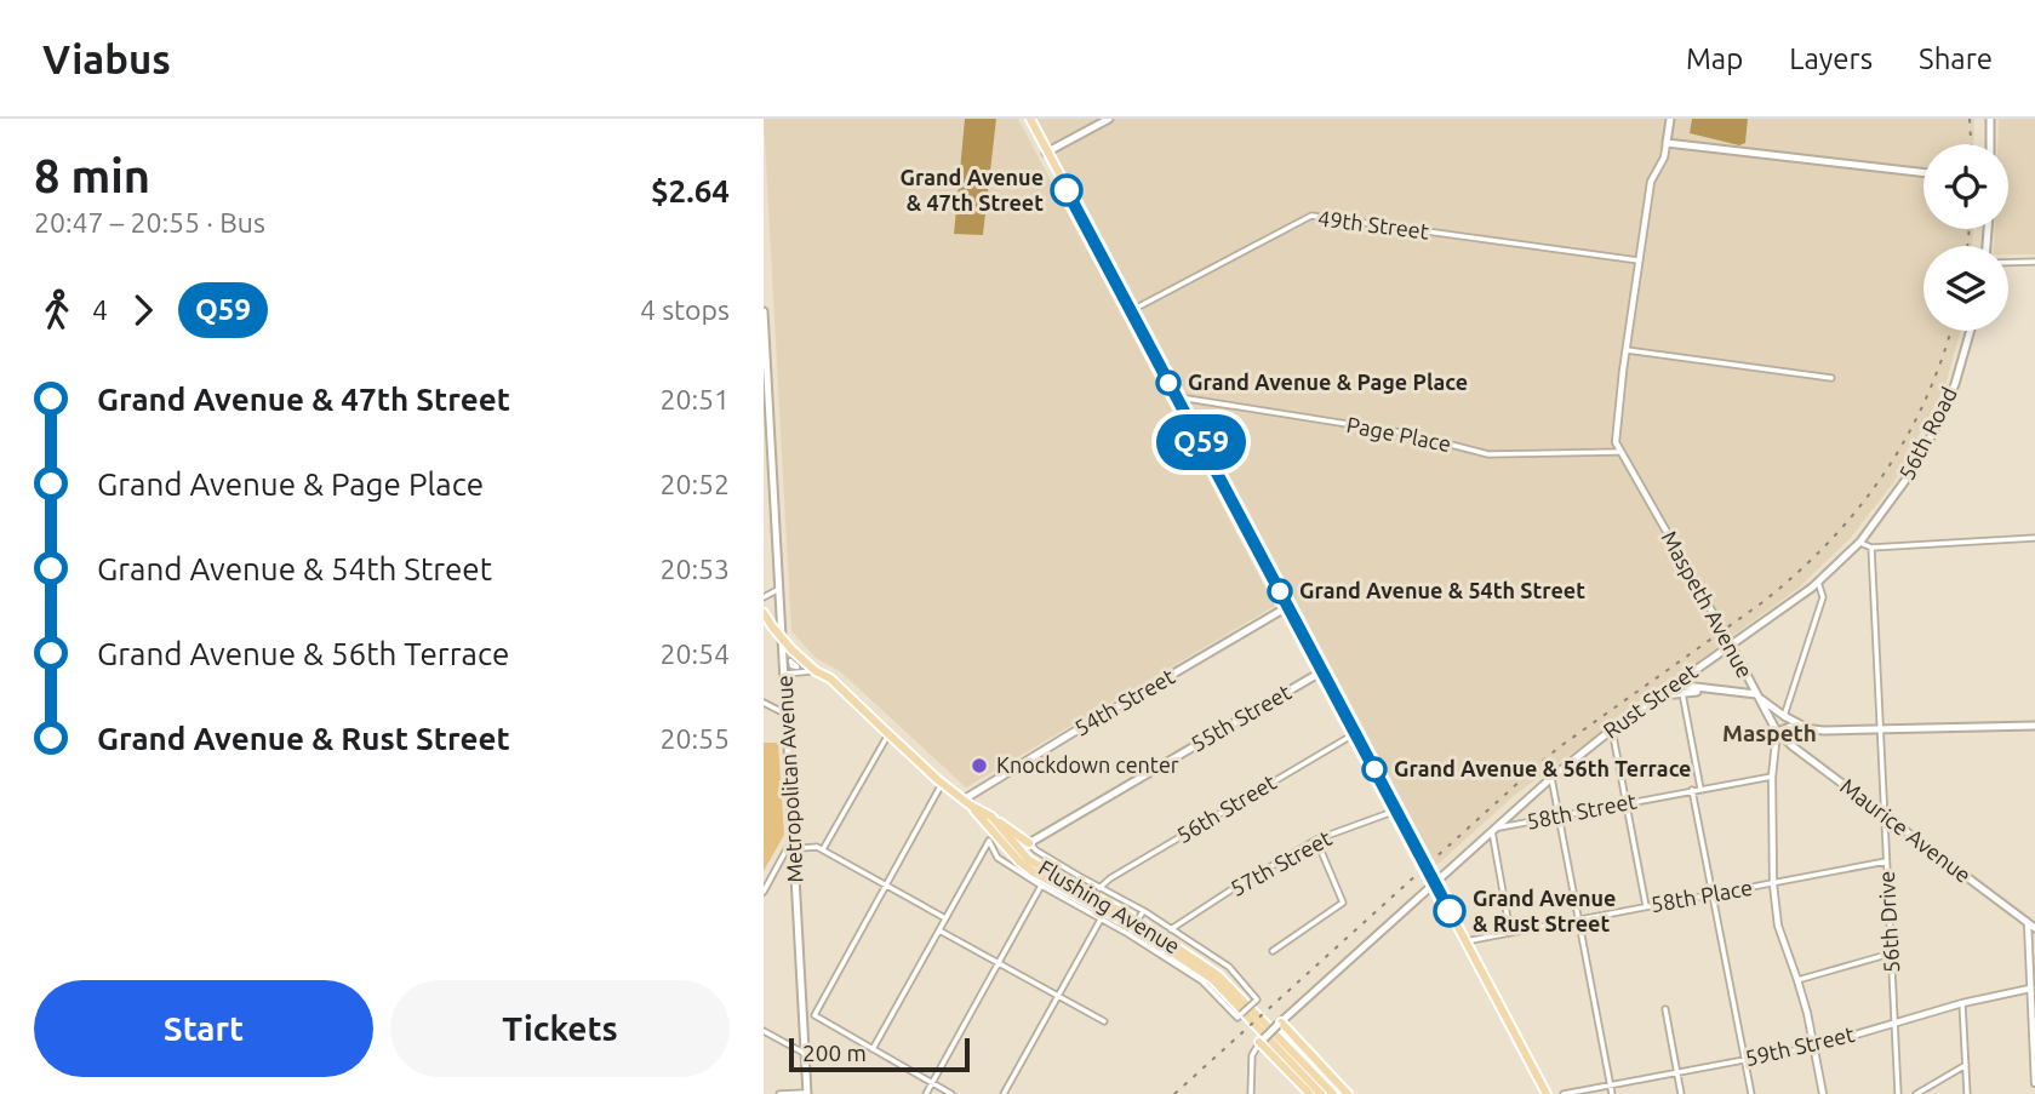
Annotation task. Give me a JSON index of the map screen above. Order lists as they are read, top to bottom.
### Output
{
  "streets": {
    "main road": [
      "56th Road",
      "Maspeth Avenue",
      "Rust Street",
      "54th Street",
      "55th Street",
      "Metropolitan Avenue",
      "Maurice Avenue",
      "Flushing Avenue"
    ],
    "street": [
      "49th Street",
      "Page Place",
      "56th Street",
      "58th Street",
      "57th Street",
      "58th Place",
      "56th Drive",
      "59th Street"
    ]
  },
  "crossings": [
    ["49th Street", "Maspeth Avenue"],
    ["56th Road", "Rust Street"],
    ["Page Place", "Maspeth Avenue"],
    ["Maspeth Avenue", "Rust Street"],
    ["Maspeth Avenue", "Maurice Avenue"],
    ["Rust Street", "58th Street"],
    ["54th Street", "Flushing Avenue"],
    ["55th Street", "Flushing Avenue"],
    ["Metropolitan Avenue", "Flushing Avenue"],
    ["56th Street", "Flushing Avenue"],
    ["Maurice Avenue", "56th Drive"],
    ["57th Street", "Flushing Avenue"],
    ["58th Place", "56th Drive"],
    ["56th Drive", "59th Street"]
  ],
  "districts": ["Maspeth"],
  "places": [
    "Grand Avenue & 47th Street",
    "Grand Avenue & Page Place",
    "Grand Avenue & 54th Street",
    "Knockdown center",
    "Grand Avenue & 56th Terrace",
    "Grand Avenue & Rust Street"
  ],
  "lines": ["bus line Q59"],
  "scale_bar": "200 m",
  "page": {
    "header": "Viabus",
    "nav": ["Map", "Layers", "Share"],
    "heading": ["8 min", "20:47 – 20:55 · Bus", "$2.64"],
    "on_map": "Q59",
    "legs": ["4", "Q59", "4 stops"],
    "list": [
      {
        "name": "Grand Avenue & 47th Street",
        "value": "20:51"
      },
      {
        "name": "Grand Avenue & Page Place",
        "value": "20:52"
      },
      {
        "name": "Grand Avenue & 54th Street",
        "value": "20:53"
      },
      {
        "name": "Grand Avenue & 56th Terrace",
        "value": "20:54"
      },
      {
        "name": "Grand Avenue & Rust Street",
        "value": "20:55"
      }
    ],
    "buttons": ["Start", "Tickets"],
    "scale": "200 m"
  }
}
